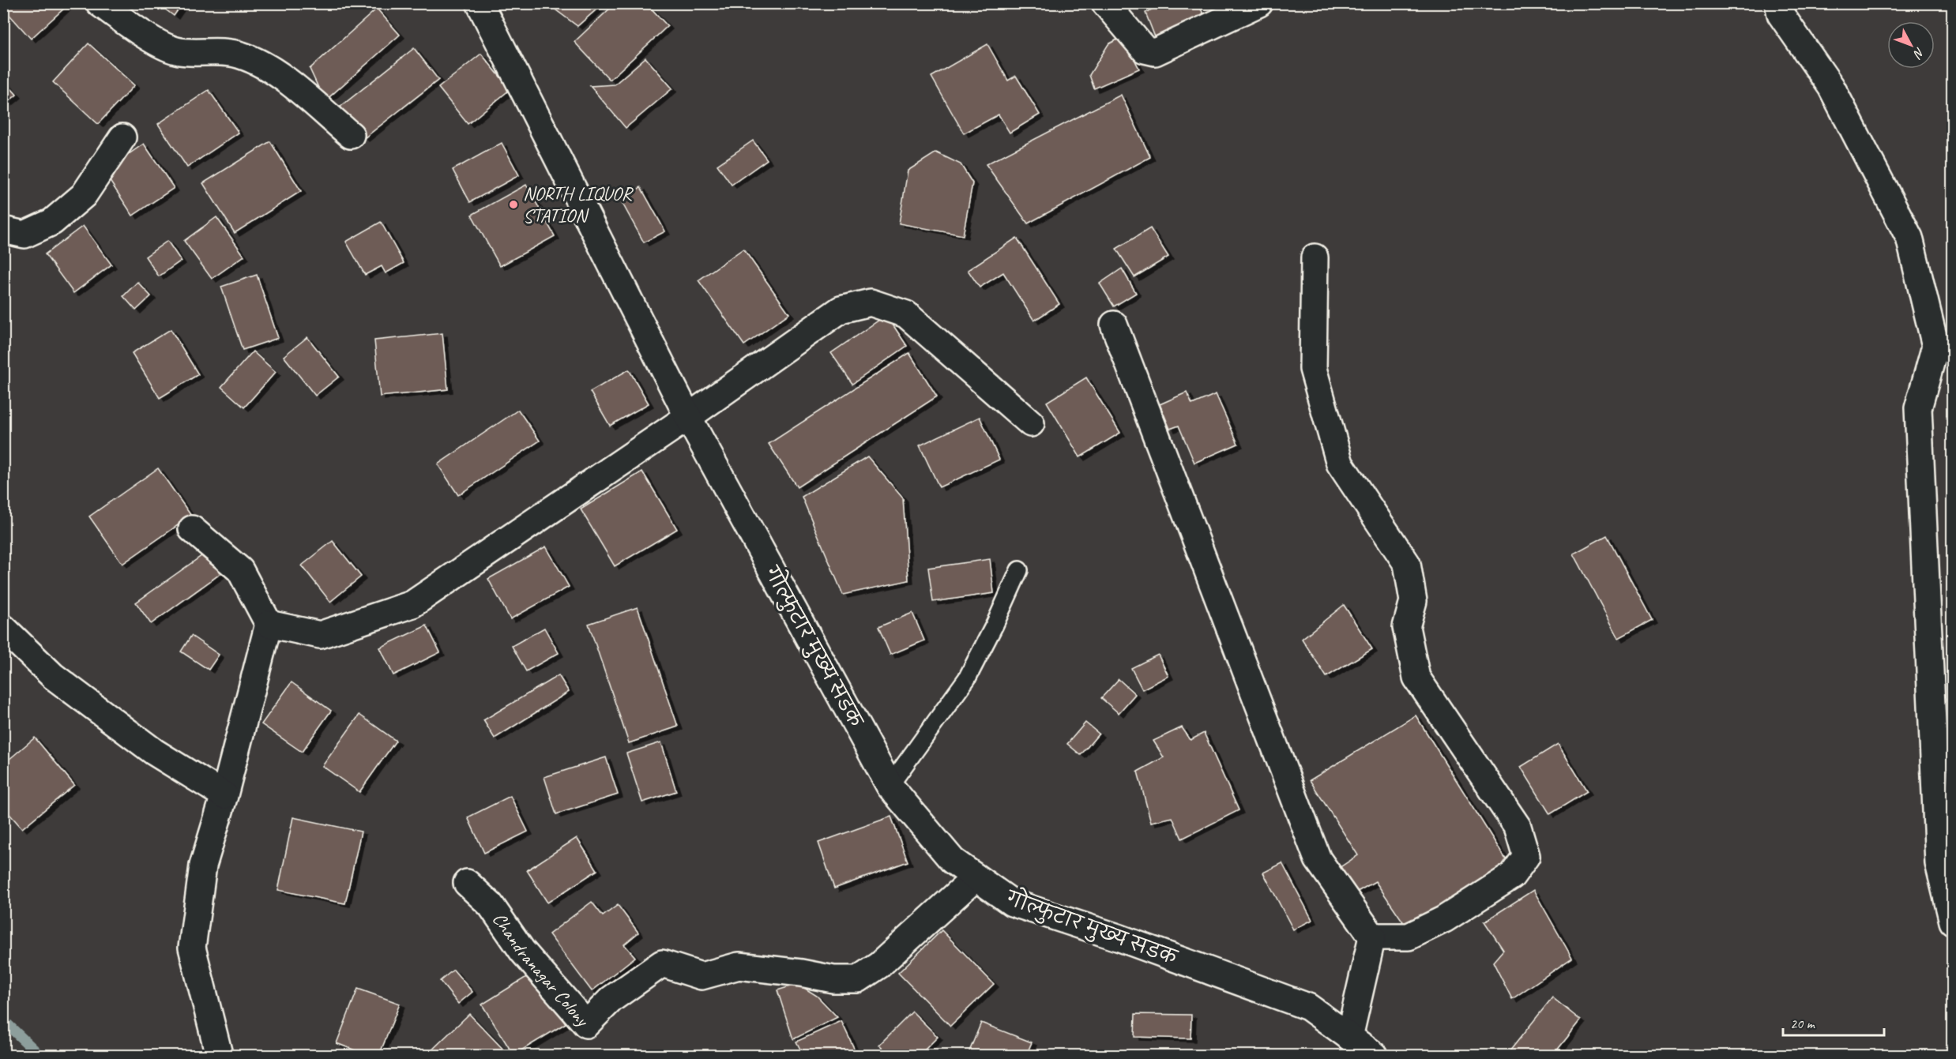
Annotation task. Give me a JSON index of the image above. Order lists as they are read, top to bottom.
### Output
{
  "streets": {
    "street": ["गोल्फुटार मुख्य सडक", "Chandranagar Colony"]
  },
  "crossings": [
    ["गोल्फुटार मुख्य सडक", "Chandranagar Colony"]
  ],
  "places": ["NORTH LIQUOR STATION"],
  "scale_bar": "20 m",
  "north": "bottom right"
}
